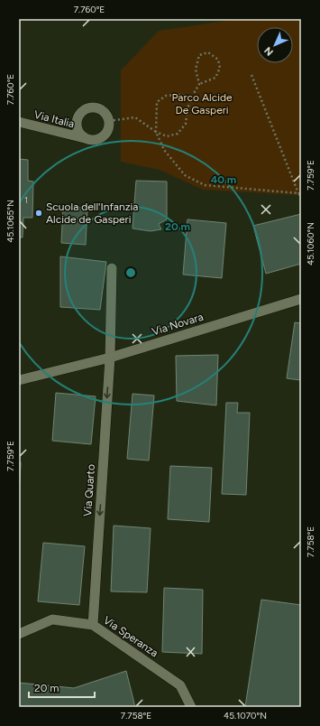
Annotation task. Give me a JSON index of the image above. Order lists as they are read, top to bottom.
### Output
{
  "streets": {
    "street": [
      "Via Italia",
      "Via Novara",
      "Via Quarto",
      "Via Speranza"
    ]
  },
  "crossings": [
    ["Via Novara", "Via Quarto"],
    ["Via Quarto", "Via Speranza"]
  ],
  "one_way": ["Via Quarto"],
  "parks": ["Parco Alcide De Gasperi"],
  "places": ["Scuola dell'Infanzia Alcide de Gasperi"],
  "house_numbers": ["1"],
  "scale_bar": "20 m",
  "north": "bottom left",
  "coordinates": [
    "7.760°E",
    "7.759°E",
    "45.1065°N",
    "45.1060°N",
    "7.758°E",
    "45.1070°N"
  ],
  "rings": ["40 m", "20 m"]
}
